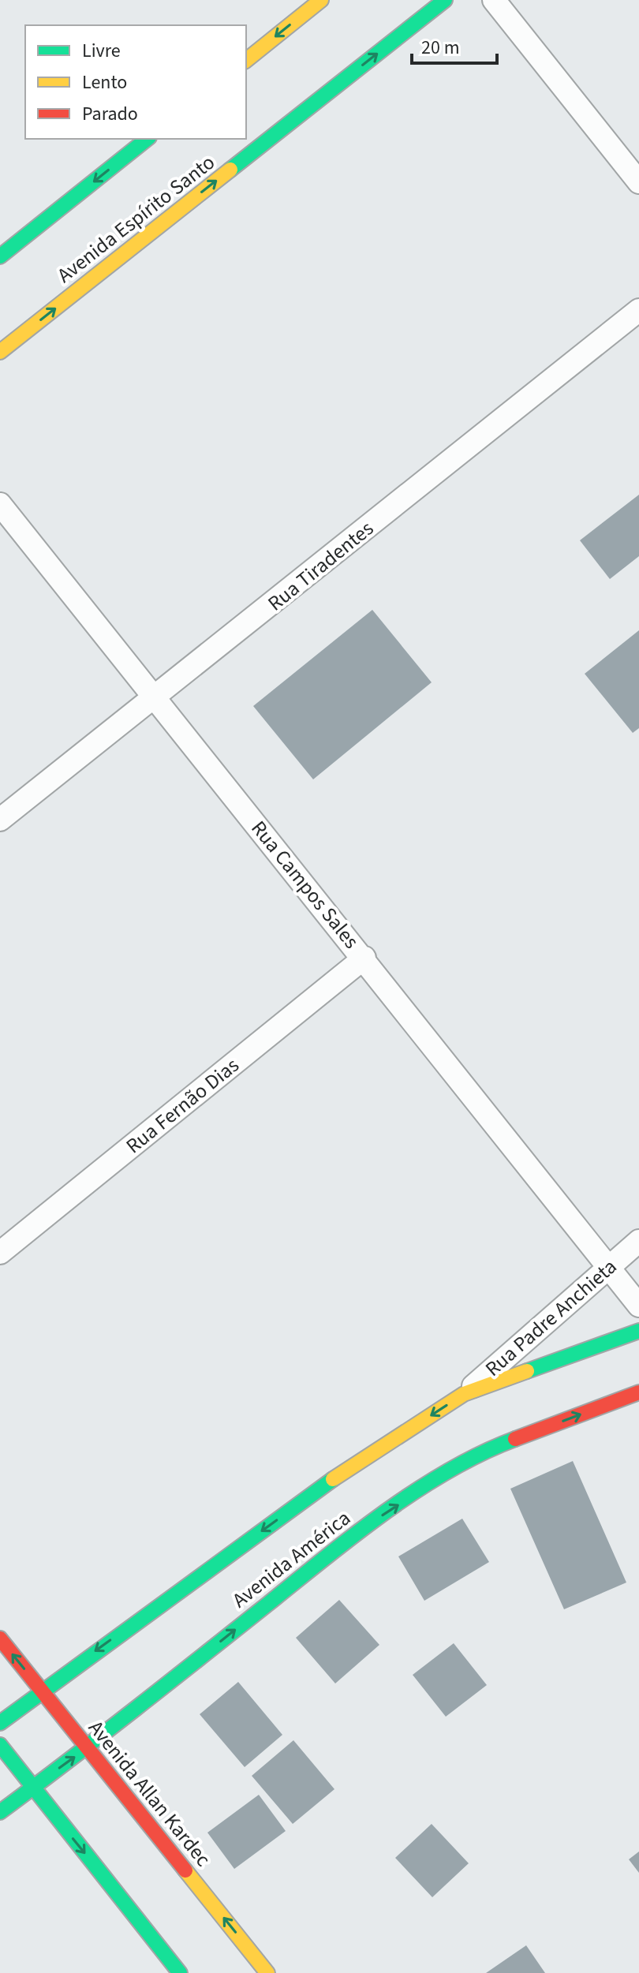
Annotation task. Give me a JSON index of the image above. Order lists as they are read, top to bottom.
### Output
{
  "streets": {
    "main road": ["Avenida Espírito Santo", "Avenida América", "Avenida Allan Kardec"],
    "street": [
      "Rua Tiradentes",
      "Rua Campos Sales",
      "Rua Fernão Dias",
      "Rua Padre Anchieta"
    ]
  },
  "crossings": [
    ["Rua Tiradentes", "Rua Campos Sales"],
    ["Rua Campos Sales", "Rua Fernão Dias"],
    ["Rua Campos Sales", "Rua Padre Anchieta"],
    ["Rua Padre Anchieta", "Avenida América"],
    ["Avenida América", "Avenida Allan Kardec"]
  ],
  "legend": ["Livre", "Lento", "Parado"],
  "scale_bar": "20 m"
}
